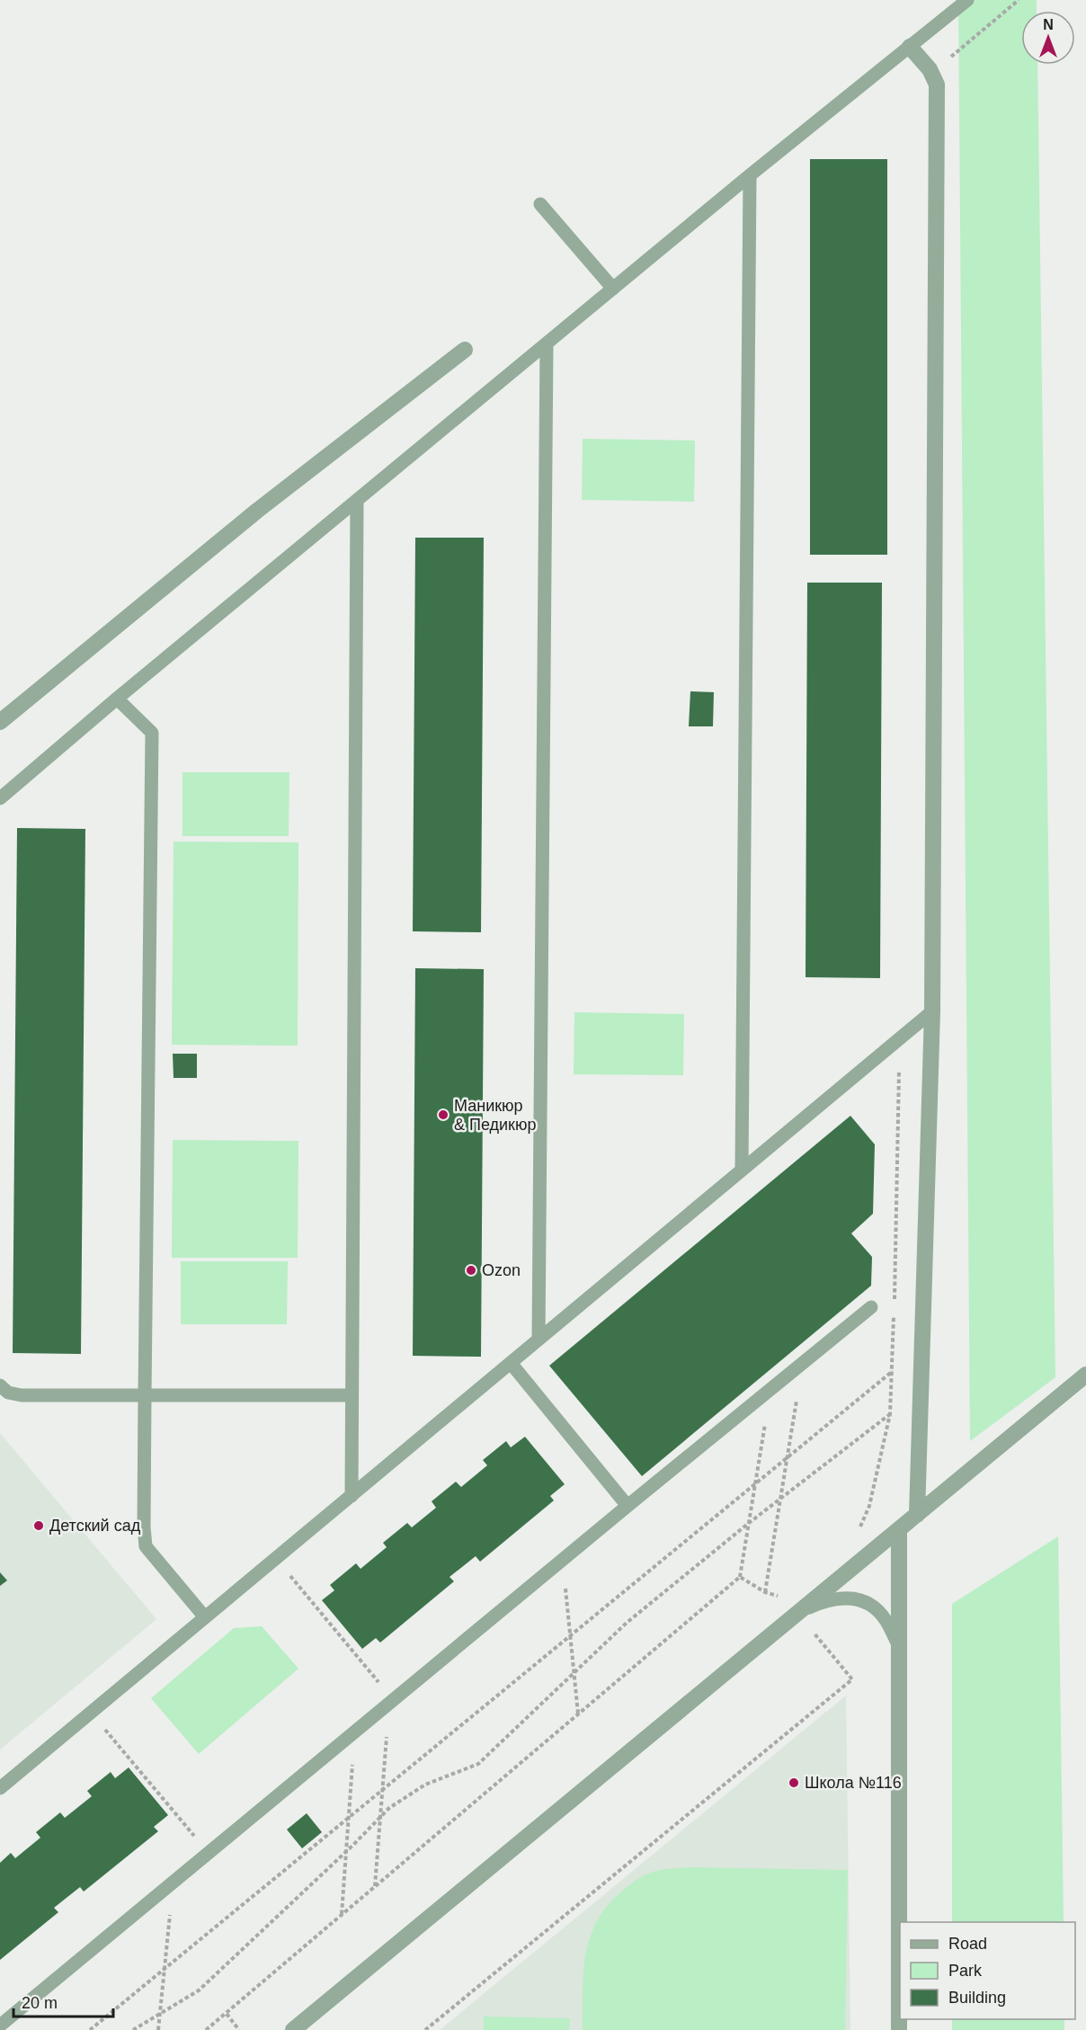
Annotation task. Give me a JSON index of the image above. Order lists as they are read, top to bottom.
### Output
{
  "places": [
    "Маникюр & Педикюр",
    "Ozon",
    "Детский сад",
    "Школа №116"
  ],
  "legend": ["Road", "Park", "Building"],
  "scale_bar": "20 m",
  "north": "top"
}
